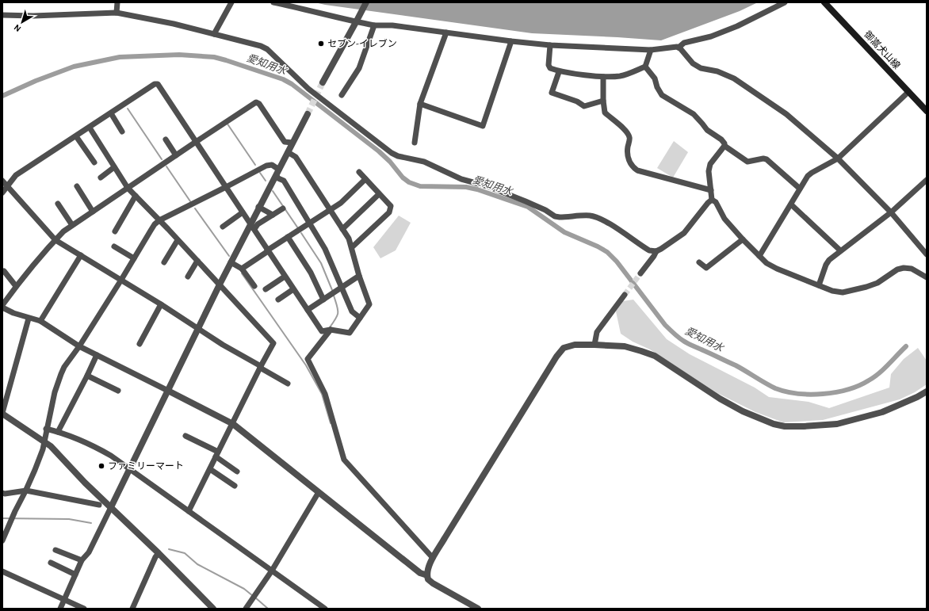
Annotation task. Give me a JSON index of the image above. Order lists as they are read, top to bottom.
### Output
{
  "streets": {
    "main road": ["御嵩犬山線"]
  },
  "water": ["愛知用水"],
  "places": ["セブン-イレブン", "ファミリーマート"],
  "north": "bottom left"
}
